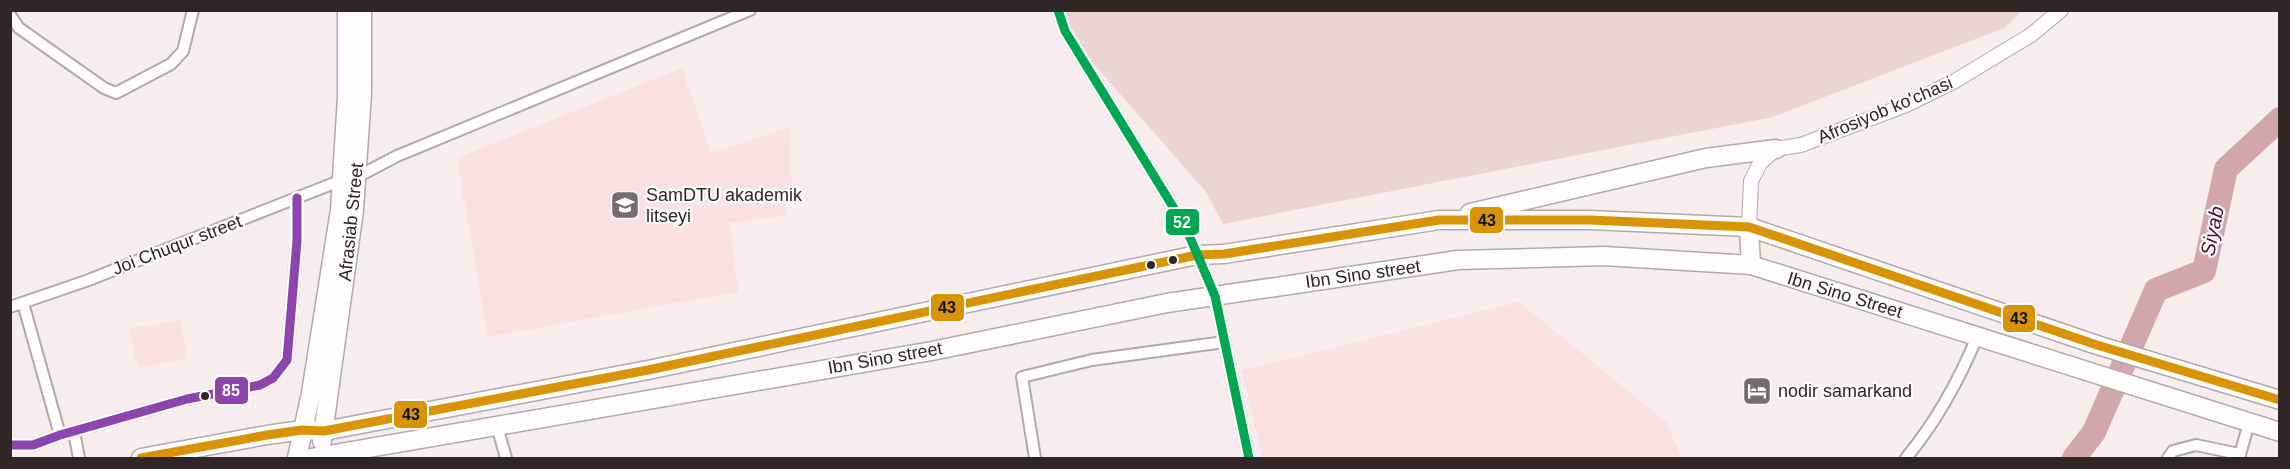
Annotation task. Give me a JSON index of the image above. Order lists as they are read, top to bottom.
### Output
{
  "streets": {
    "main road": ["Afrasiab Street", "Ibn Sino street", "Ibn Sino Street"],
    "street": ["Afrosiyob ko'chasi", "Joi Chuqur street"]
  },
  "crossings": [
    ["Afrasiab Street", "Joi Chuqur street"],
    ["Afrasiab Street", "Ibn Sino street"],
    ["Ibn Sino street", "Ibn Sino Street"]
  ],
  "water": ["Siyab"],
  "places": {
    "school or university": ["SamDTU akademik litseyi"],
    "hotel": ["nodir samarkand"]
  },
  "lines": ["transit line 52", "transit line 85", "transit line 43"]
}
